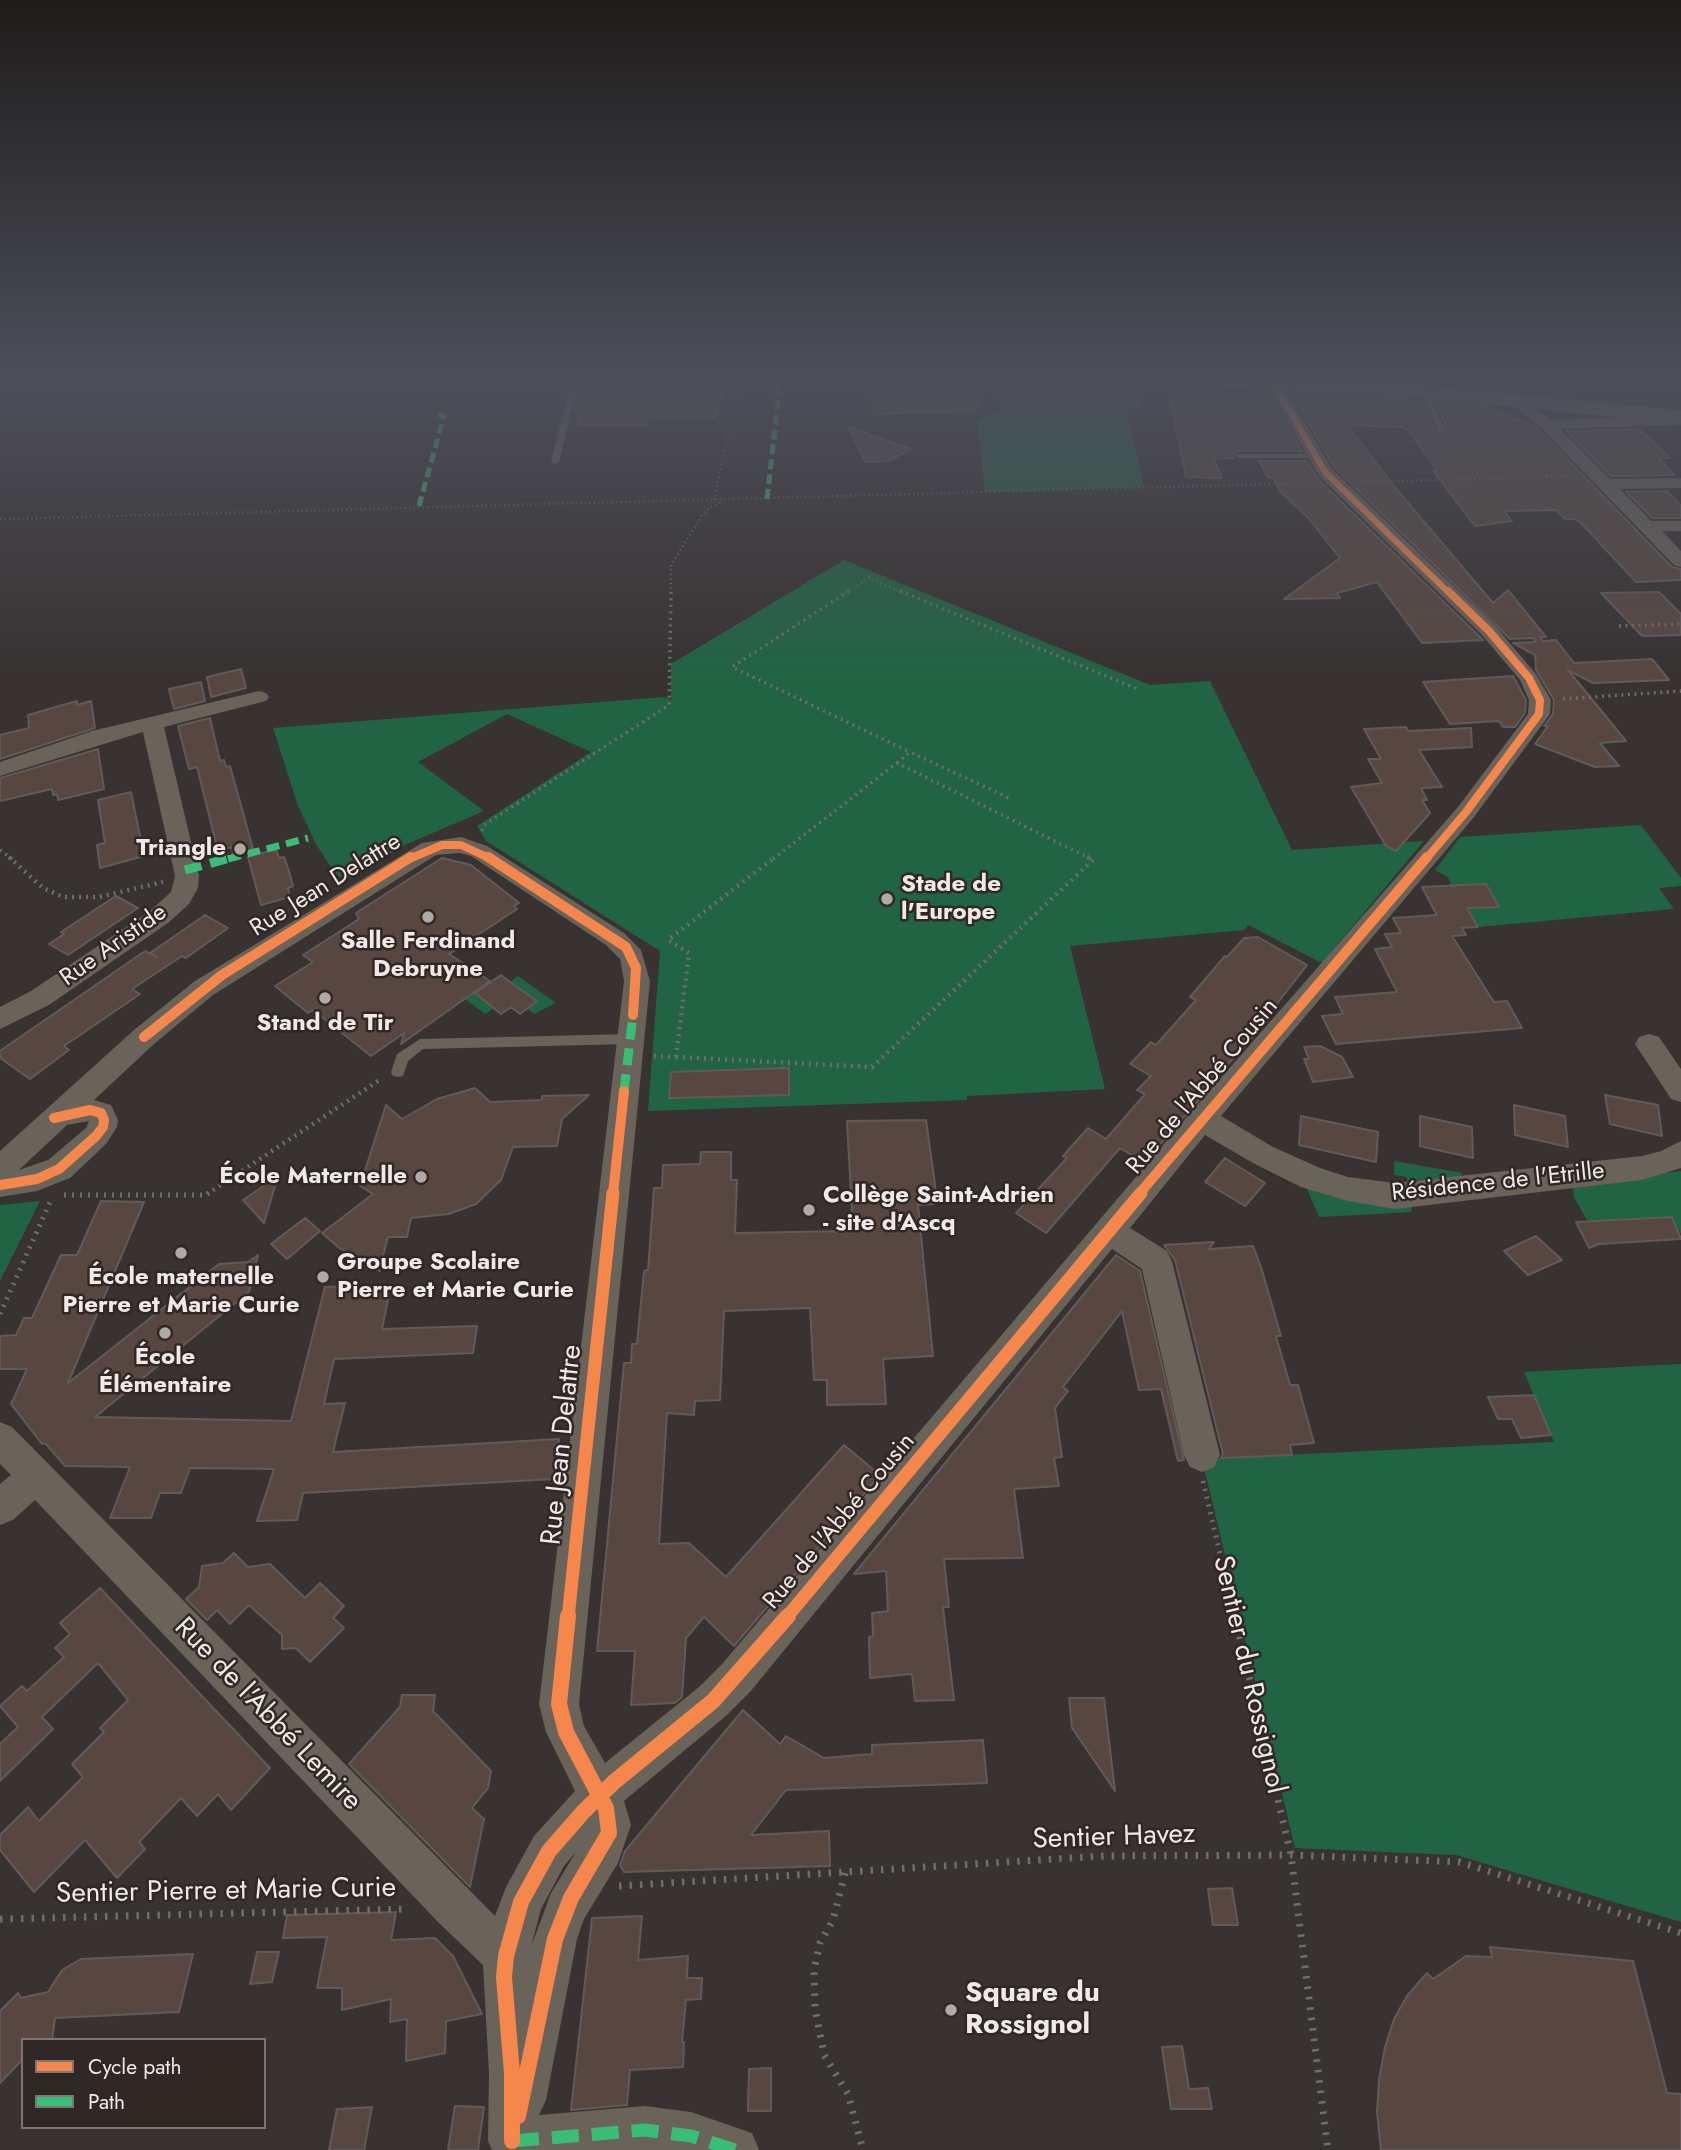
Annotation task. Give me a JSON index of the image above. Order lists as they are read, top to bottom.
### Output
{
  "streets": {
    "street": [
      "Rue Jean Delattre",
      "Rue Aristide",
      "Rue de l'Abbé Cousin",
      "Résidence de l'Etrille",
      "Rue de l'Abbé Lemire"
    ],
    "path": ["Sentier du Rossignol", "Sentier Havez", "Sentier Pierre et Marie Curie"]
  },
  "crossings": [
    ["Rue Jean Delattre", "Rue de l'Abbé Cousin"],
    ["Rue Jean Delattre", "Rue de l'Abbé Lemire"],
    ["Rue Jean Delattre", "Sentier Havez"],
    ["Rue de l'Abbé Cousin", "Résidence de l'Etrille"],
    ["Rue de l'Abbé Cousin", "Rue de l'Abbé Lemire"],
    ["Sentier du Rossignol", "Sentier Havez"],
    ["Rue de l'Abbé Lemire", "Sentier Pierre et Marie Curie"]
  ],
  "places": [
    "Triangle",
    "Stade de l'Europe",
    "Salle Ferdinand Debruyne",
    "Stand de Tir",
    "École Maternelle",
    "Collège Saint-Adrien - site d'Ascq",
    "École maternelle Pierre et Marie Curie",
    "Groupe Scolaire Pierre et Marie Curie",
    "École Élémentaire",
    "Square du Rossignol"
  ],
  "legend": ["Cycle path", "Path"]
}
